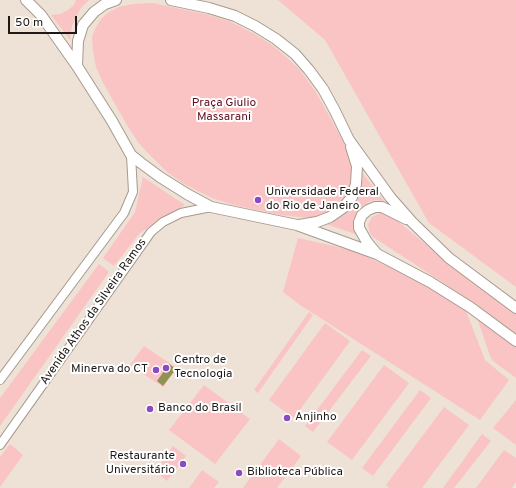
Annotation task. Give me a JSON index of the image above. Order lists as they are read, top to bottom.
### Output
{
  "streets": {
    "street": ["Avenida Athos da Silveira Ramos"]
  },
  "parks": ["Praça Giulio Massarani"],
  "places": [
    "Universidade Federal do Rio de Janeiro",
    "Centro de Tecnologia",
    "Minerva do CT",
    "Banco do Brasil",
    "Anjinho",
    "Restaurante Universitário",
    "Biblioteca Pública"
  ],
  "scale_bar": "50 m"
}
